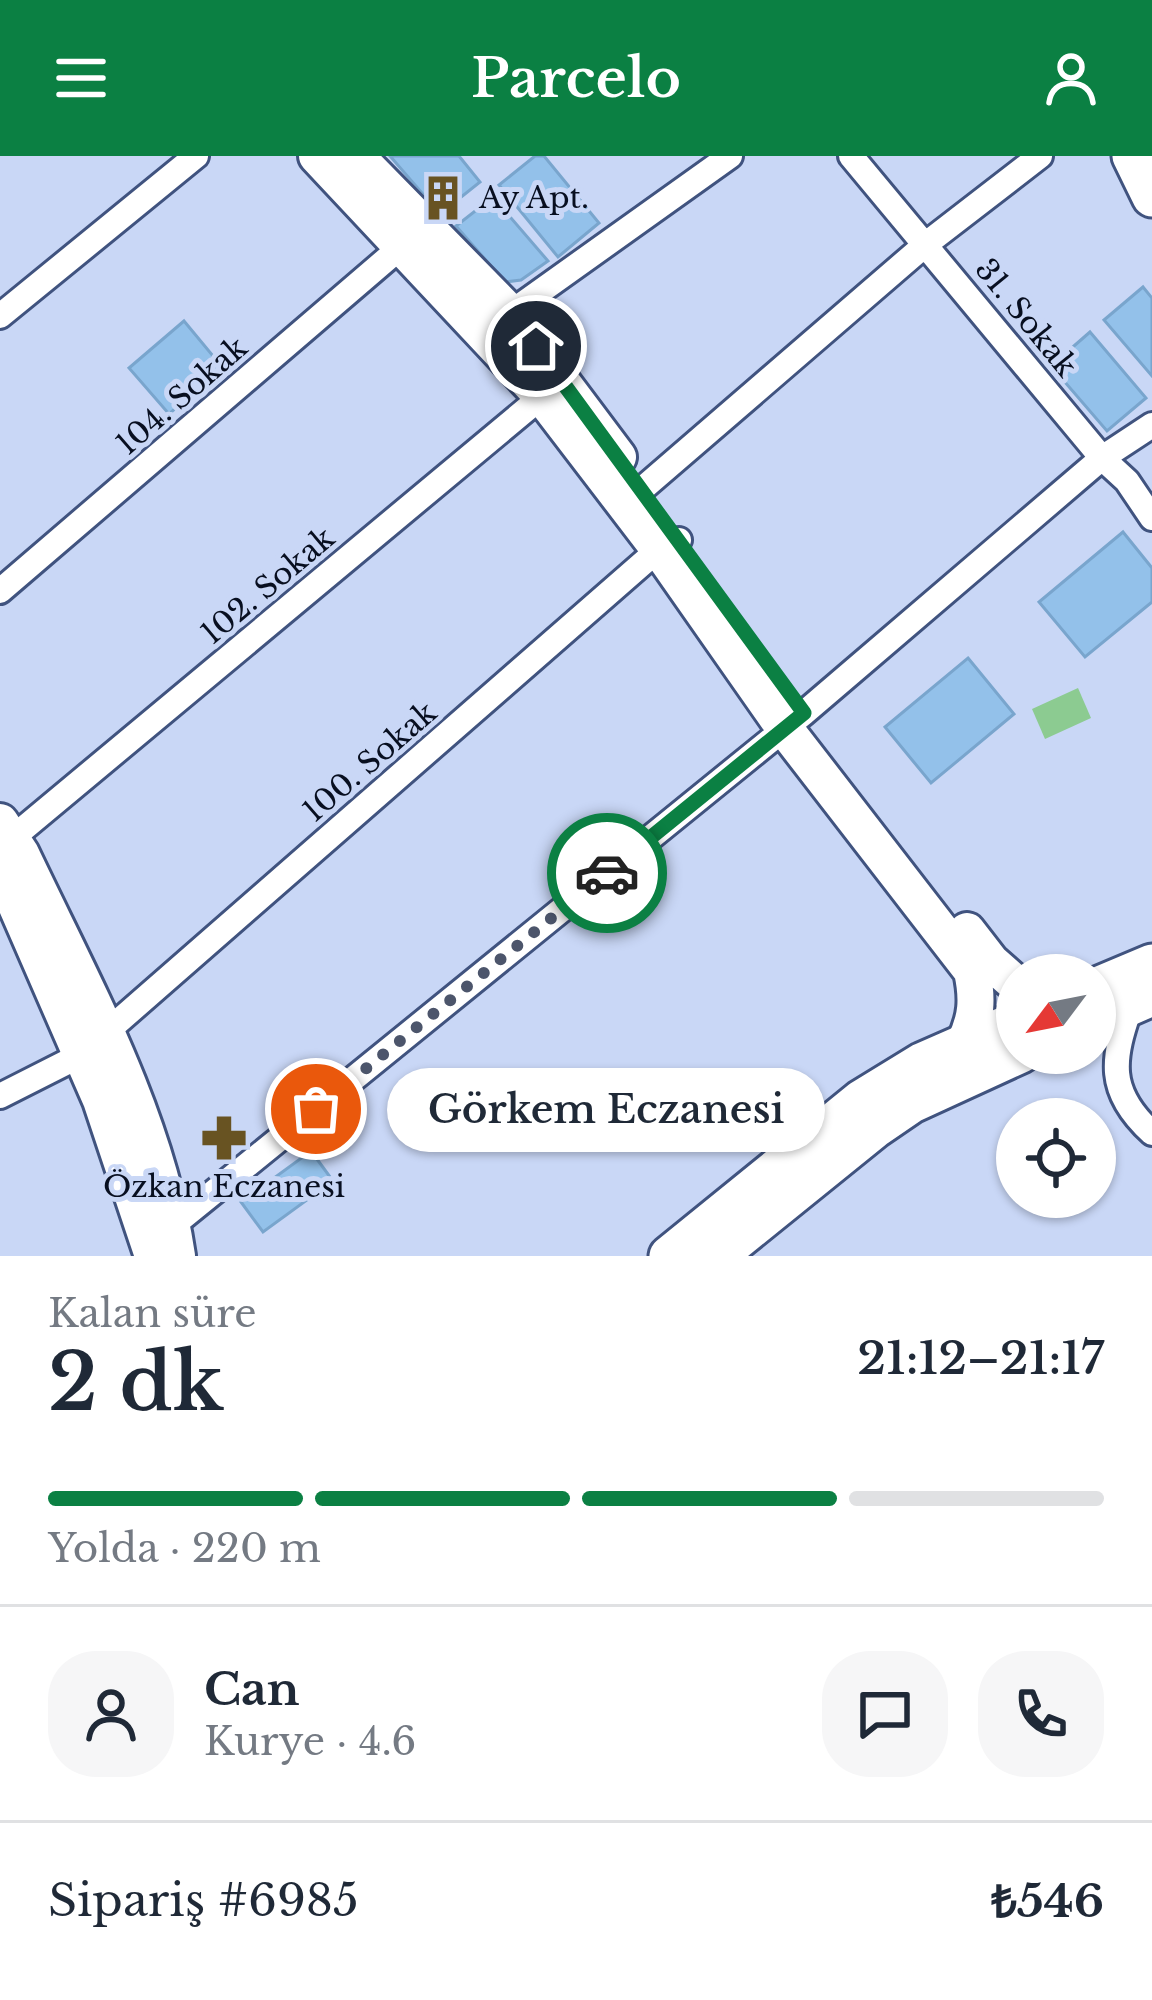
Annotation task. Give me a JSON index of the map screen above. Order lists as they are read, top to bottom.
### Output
{
  "streets": {
    "street": [
      "31. Sokak",
      "104. Sokak",
      "102. Sokak",
      "100. Sokak"
    ]
  },
  "places": {
    "building": ["Ay Apt."],
    "other": ["Görkem Eczanesi"],
    "pharmacy": ["Özkan Eczanesi"]
  },
  "north": "bottom left",
  "page": {
    "header": "Parcelo",
    "bubble": "Görkem Eczanesi",
    "heading": ["2 dk", "Kalan süre", "21:12–21:17"],
    "panel": [
      "Can",
      "Kurye · 4.6",
      "Sipariş #6985",
      "₺546"
    ],
    "bar": "Yolda · 220 m"
  }
}
